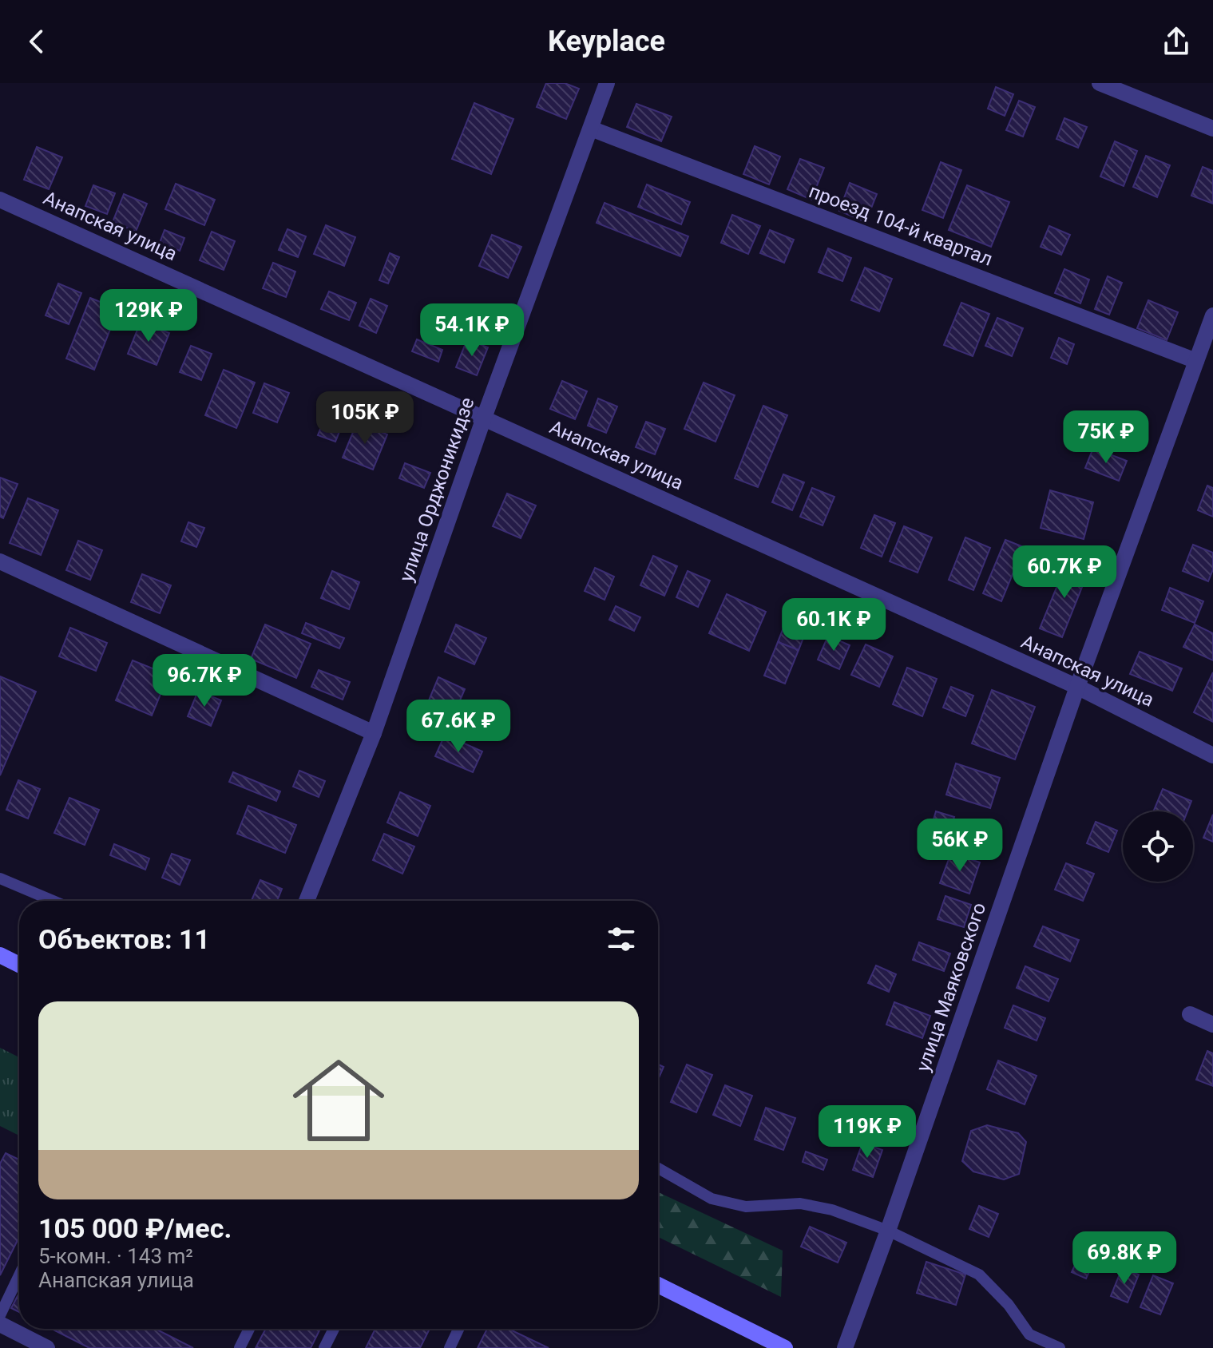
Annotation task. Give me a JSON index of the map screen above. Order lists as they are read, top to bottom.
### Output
{
  "streets": {
    "street": [
      "проезд 104-й квартал",
      "Анапская улица",
      "улица Орджоникидзе",
      "улица Маяковского"
    ]
  },
  "crossings": [
    ["проезд 104-й квартал", "улица Орджоникидзе"],
    ["проезд 104-й квартал", "улица Маяковского"],
    ["Анапская улица", "улица Орджоникидзе"],
    ["Анапская улица", "улица Маяковского"]
  ],
  "page": {
    "header": "Keyplace",
    "price": [
      "129K ₽",
      "54.1K ₽",
      "105K ₽",
      "75K ₽",
      "60.7K ₽",
      "60.1K ₽",
      "96.7K ₽",
      "67.6K ₽",
      "56K ₽",
      "119K ₽",
      "69.8K ₽"
    ],
    "heading": "Объектов: 11",
    "list": [
      {
        "name": "105 000 ₽/мес.",
        "note": "5-комн. · 143 m² · Анапская улица"
      }
    ]
  }
}
